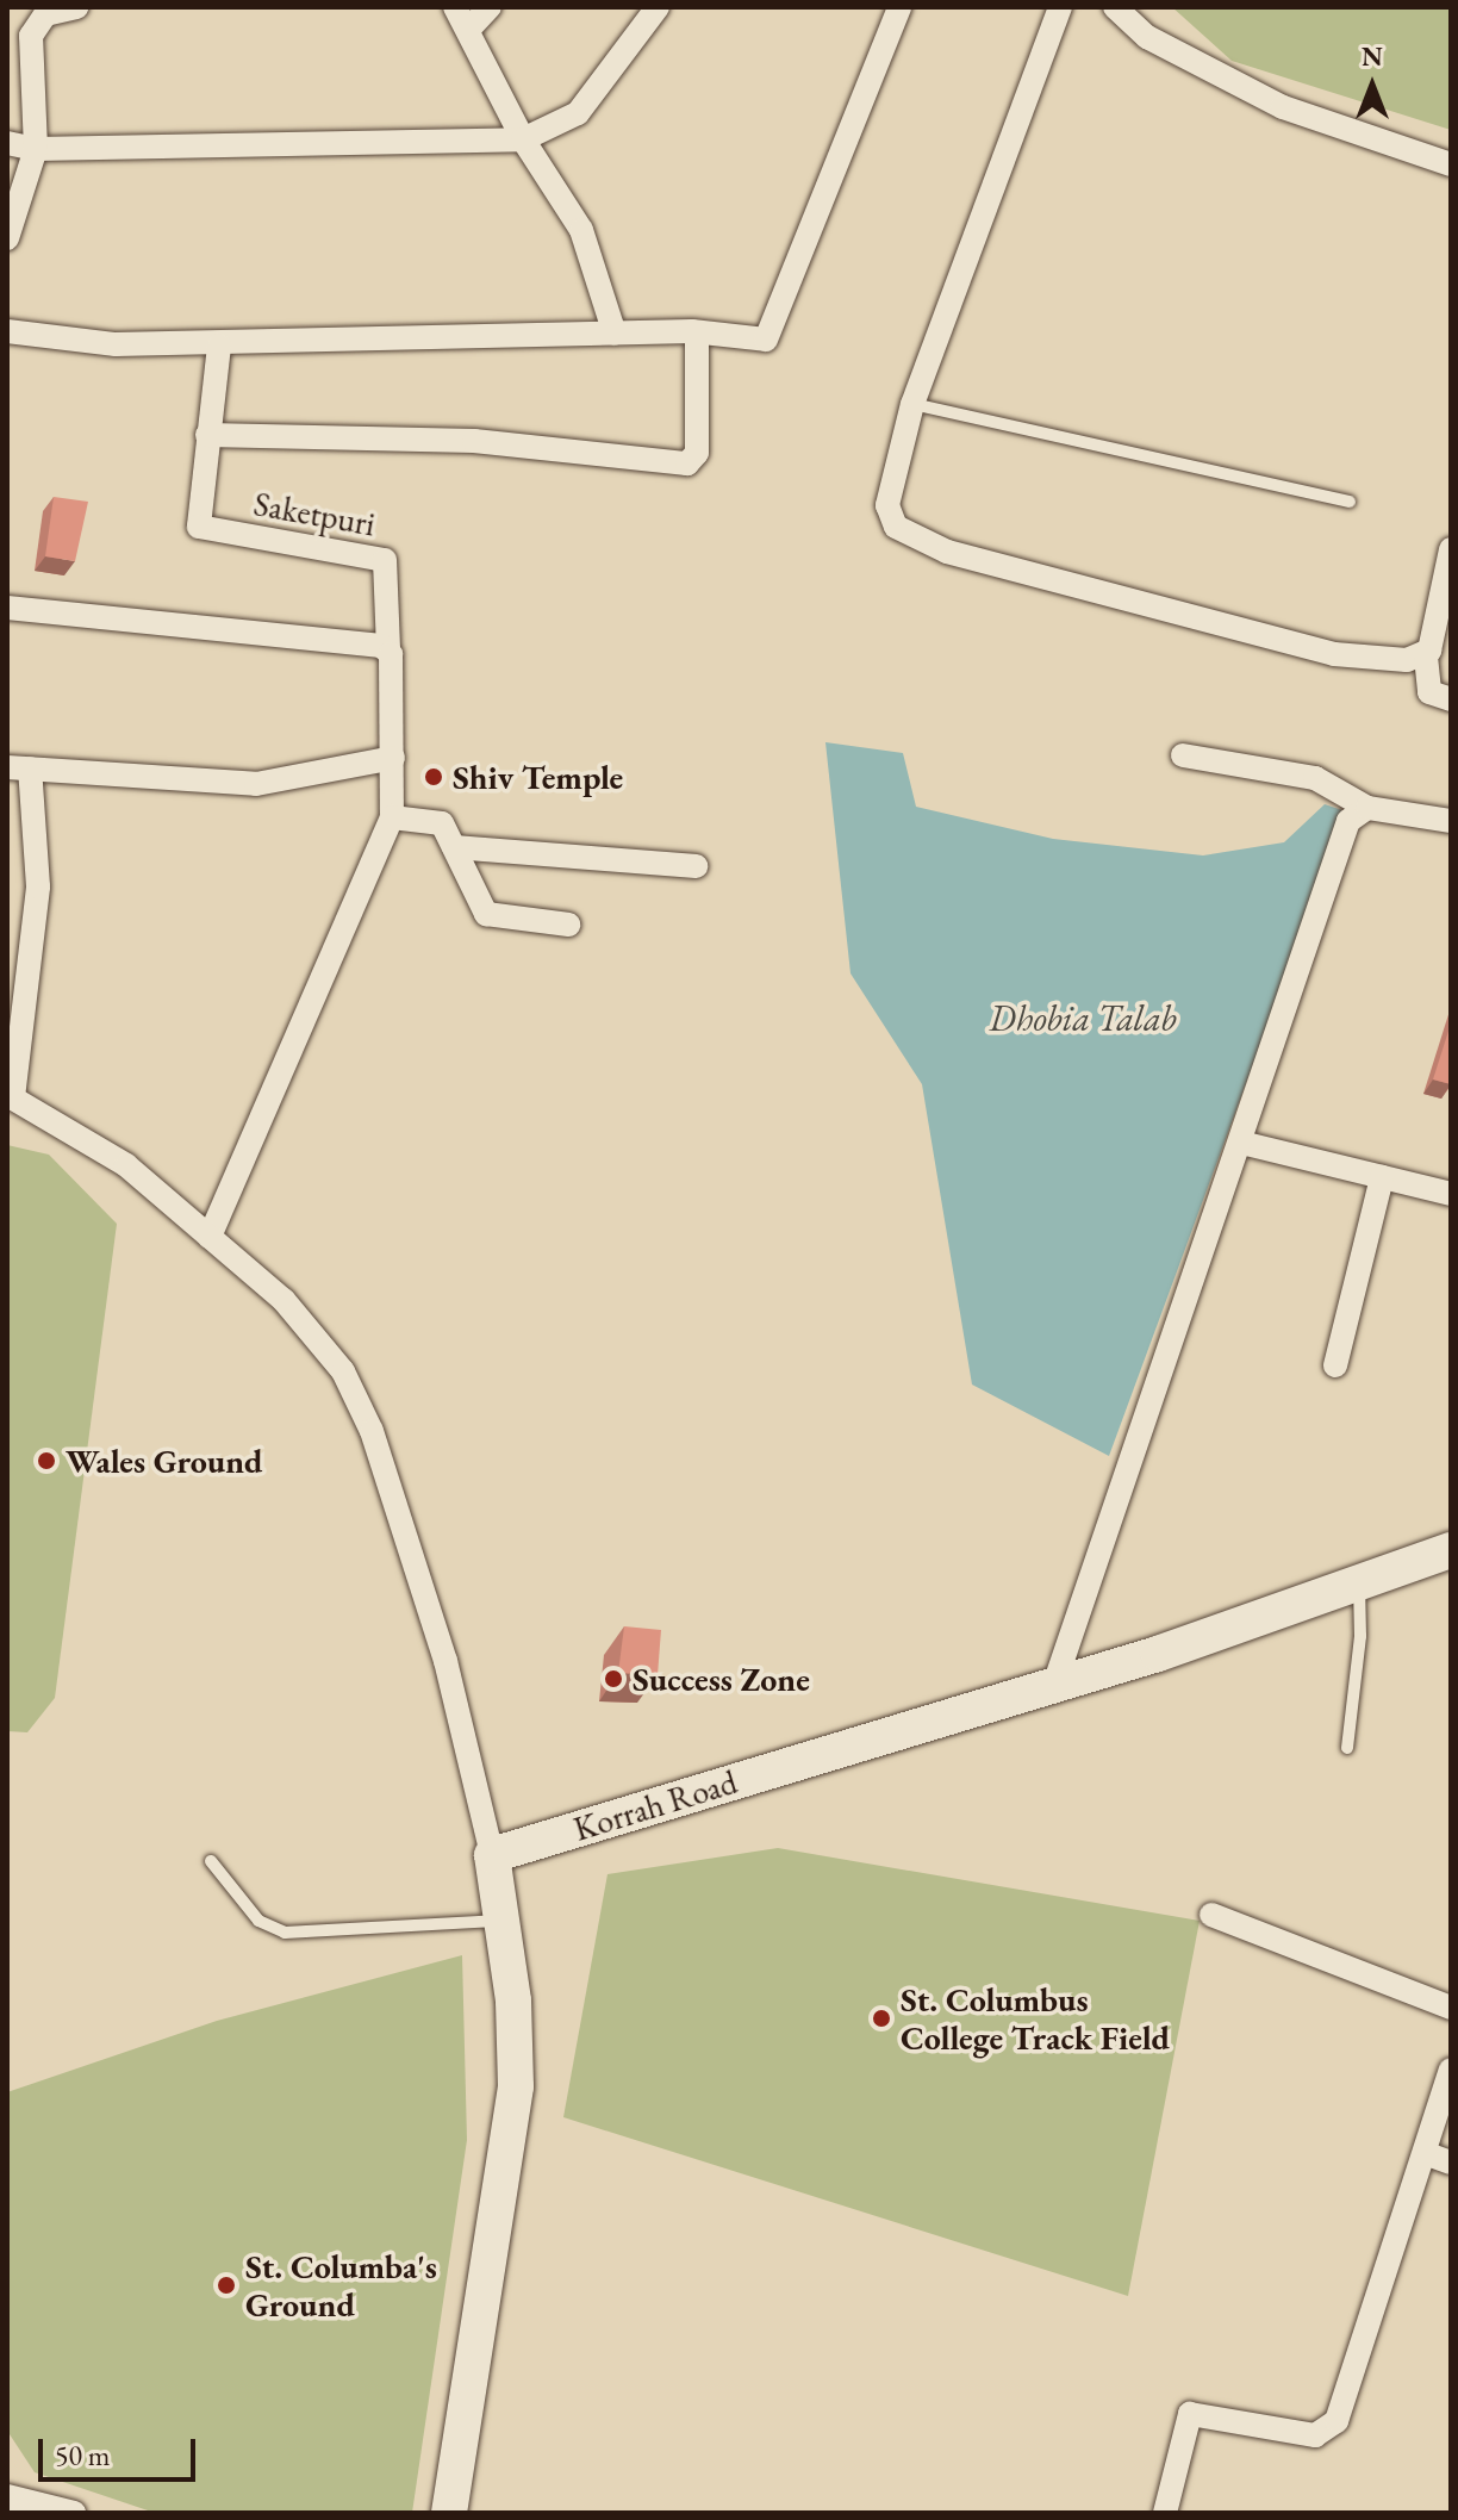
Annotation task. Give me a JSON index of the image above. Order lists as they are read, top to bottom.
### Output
{
  "streets": {
    "main road": ["Korrah Road"],
    "street": ["Saketpuri"]
  },
  "water": ["Dhobia Talab"],
  "places": [
    "Shiv Temple",
    "Wales Ground",
    "Success Zone",
    "St. Columbus College Track Field",
    "St. Columba's Ground"
  ],
  "scale_bar": "50 m",
  "north": "top"
}
